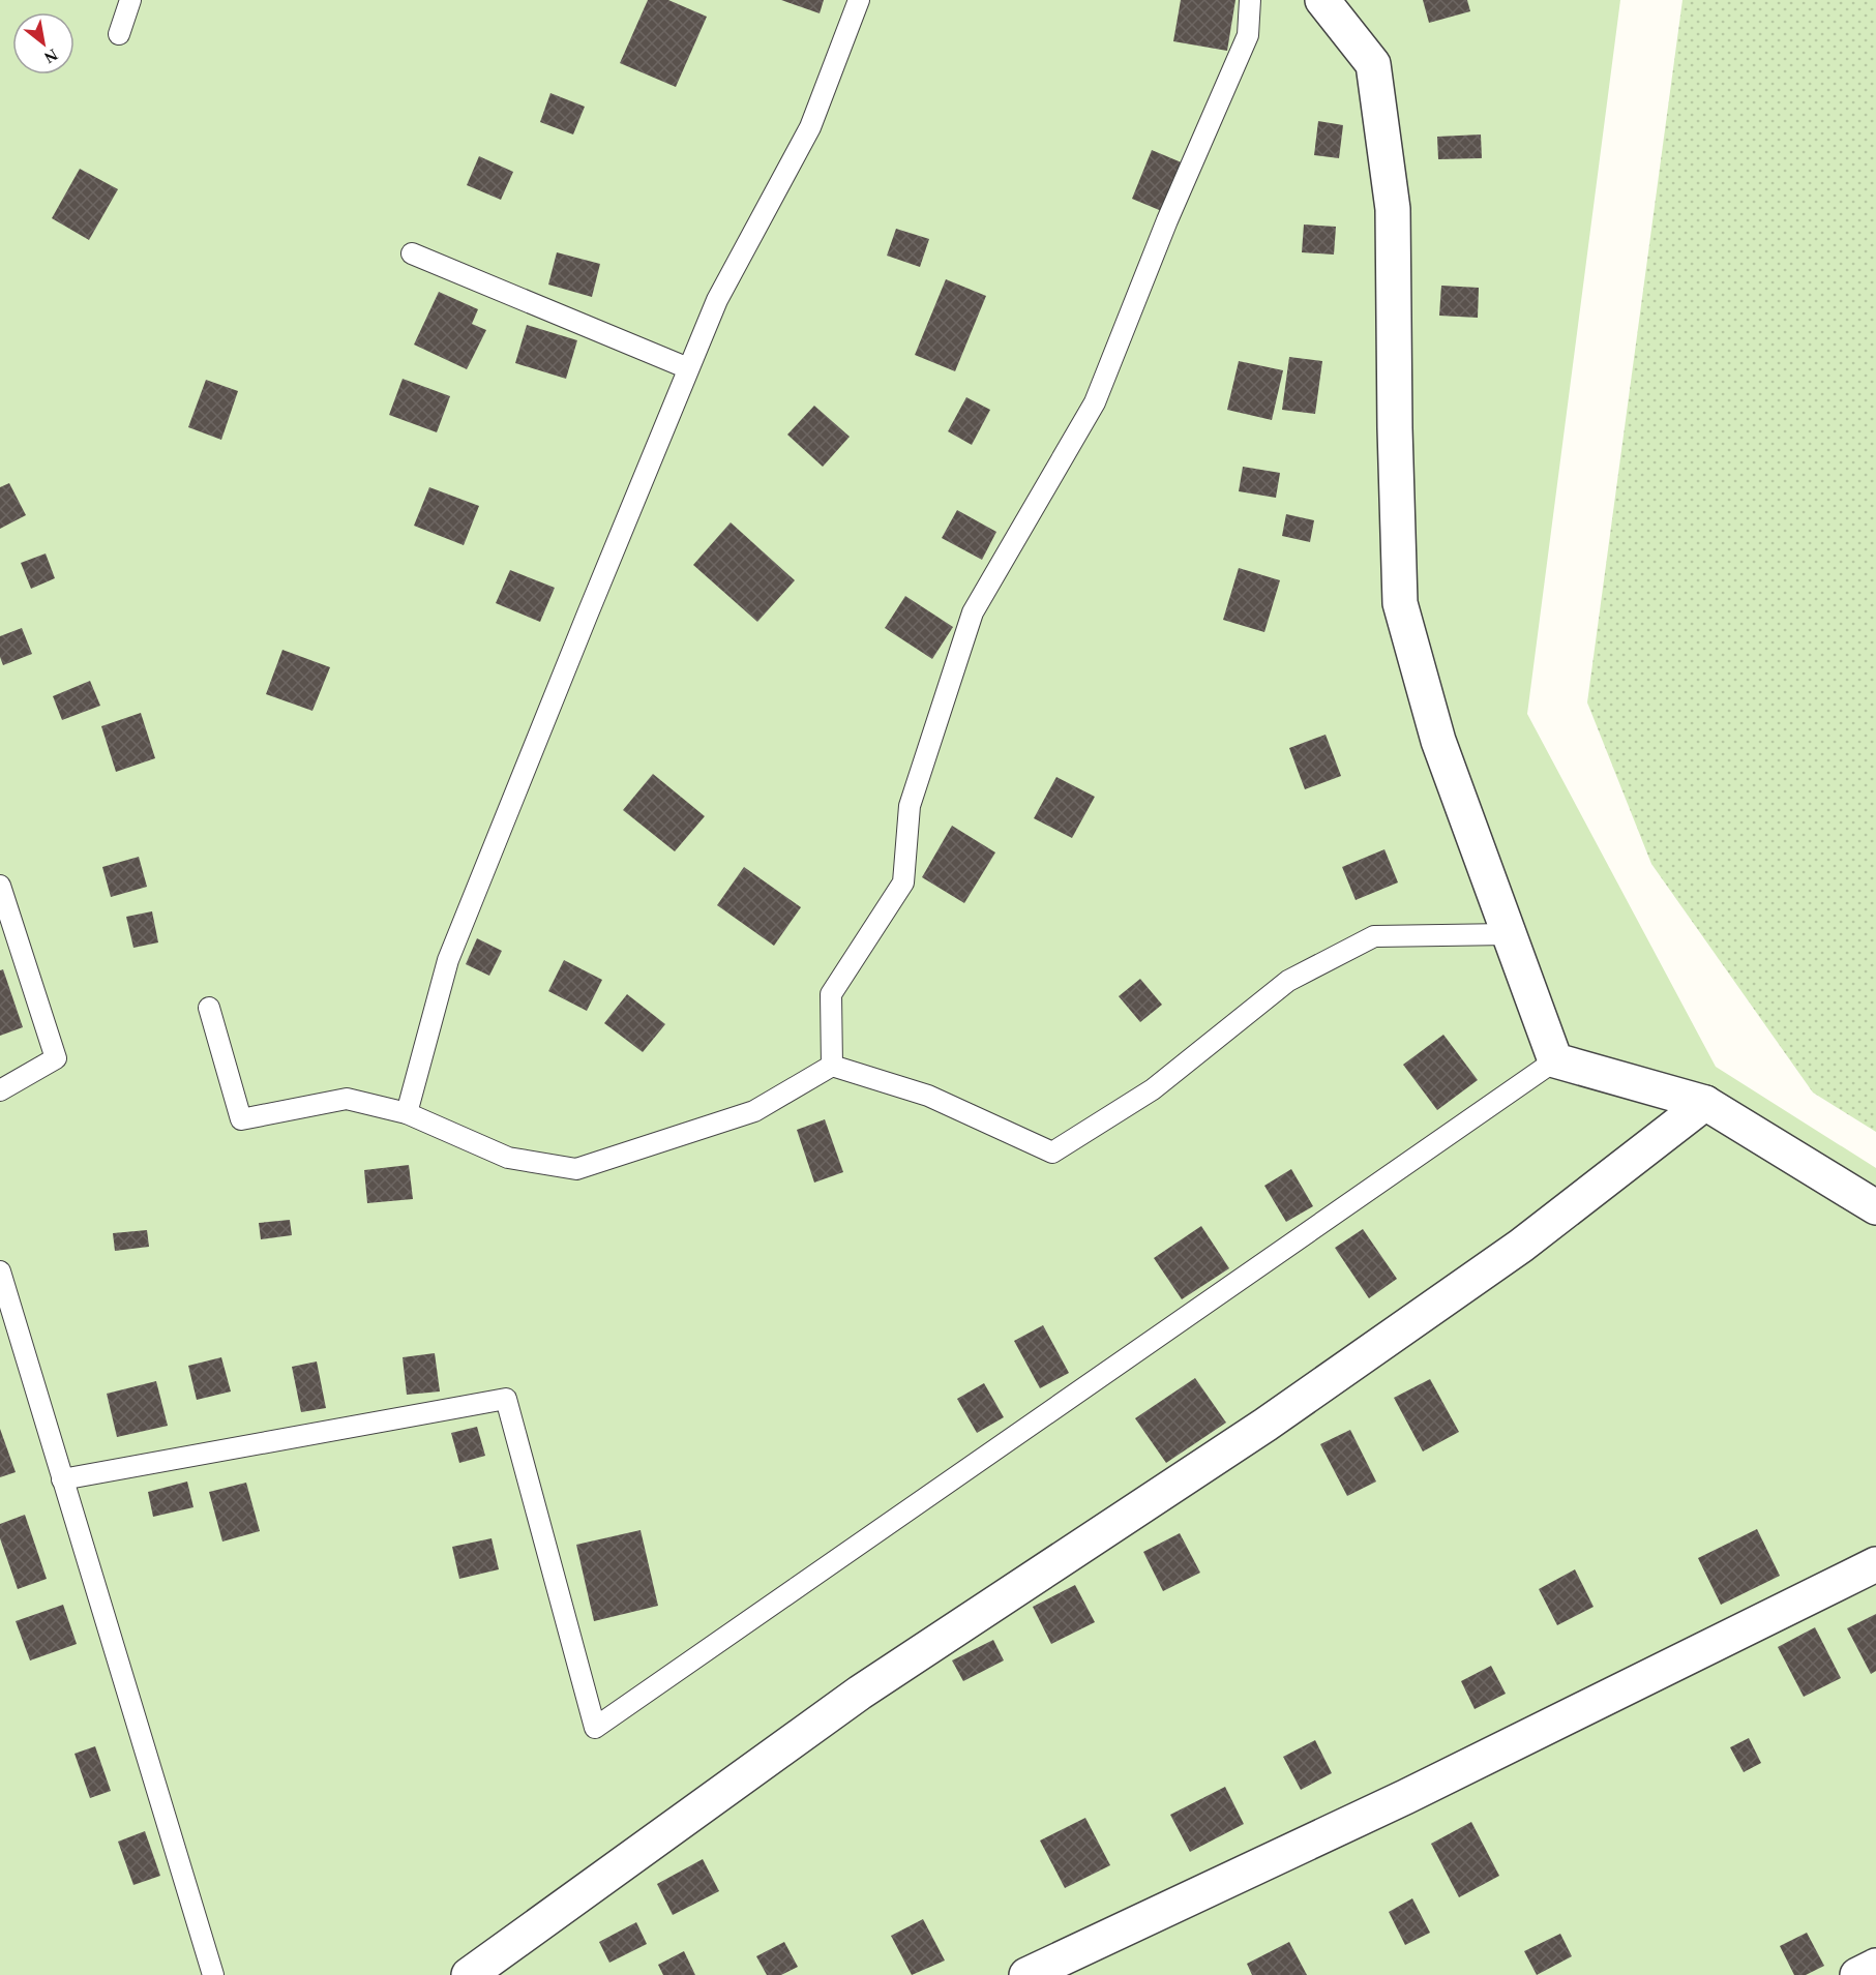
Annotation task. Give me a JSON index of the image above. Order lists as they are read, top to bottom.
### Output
{
  "north": "bottom right"
}
